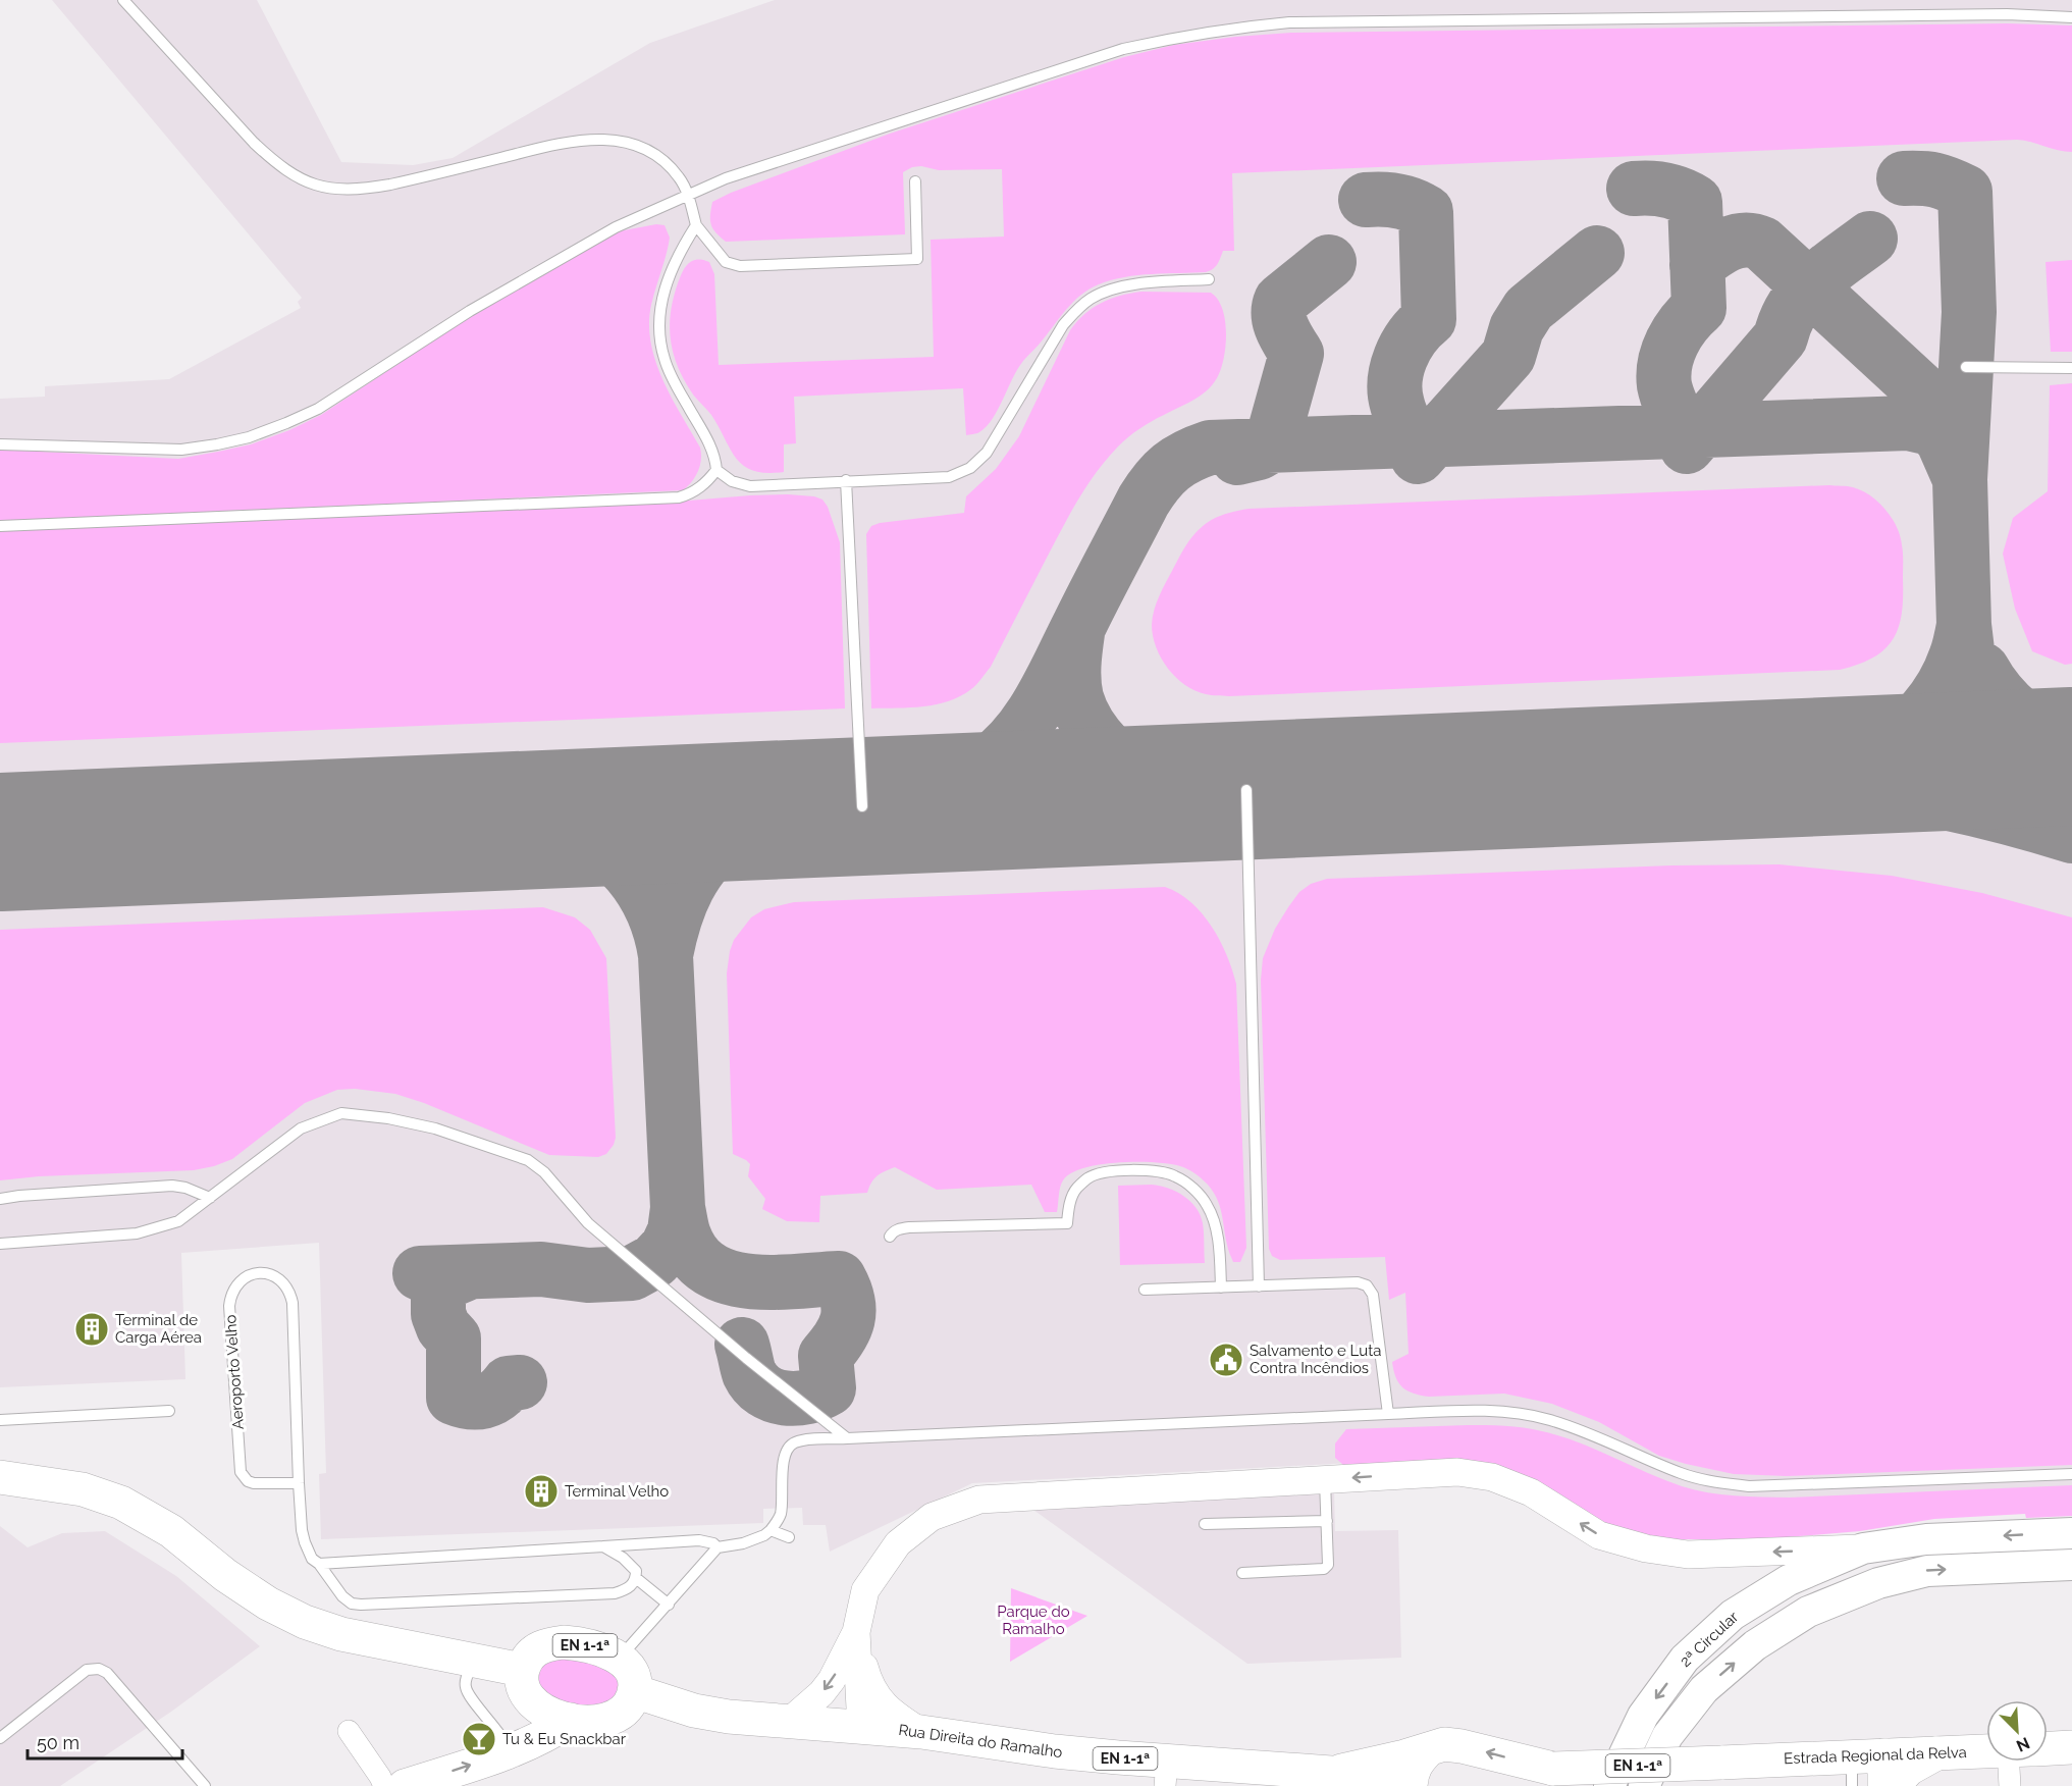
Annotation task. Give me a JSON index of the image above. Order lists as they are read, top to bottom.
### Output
{
  "streets": {
    "main road": [
      "2ª Circular",
      "EN 1-1ª",
      "Rua Direita do Ramalho",
      "Estrada Regional da Relva"
    ],
    "lane": ["Aeroporto Velho"]
  },
  "crossings": [
    ["2ª Circular", "EN 1-1ª"],
    ["EN 1-1ª", "Rua Direita do Ramalho"],
    ["EN 1-1ª", "Estrada Regional da Relva"]
  ],
  "one_way": ["2ª Circular"],
  "parks": ["Parque do Ramalho"],
  "places": {
    "building": ["Terminal de Carga Aérea", "Terminal Velho"],
    "public building": ["Salvamento e Luta Contra Incêndios"],
    "bar": ["Tu & Eu Snackbar"]
  },
  "scale_bar": "50 m",
  "north": "bottom right"
}
